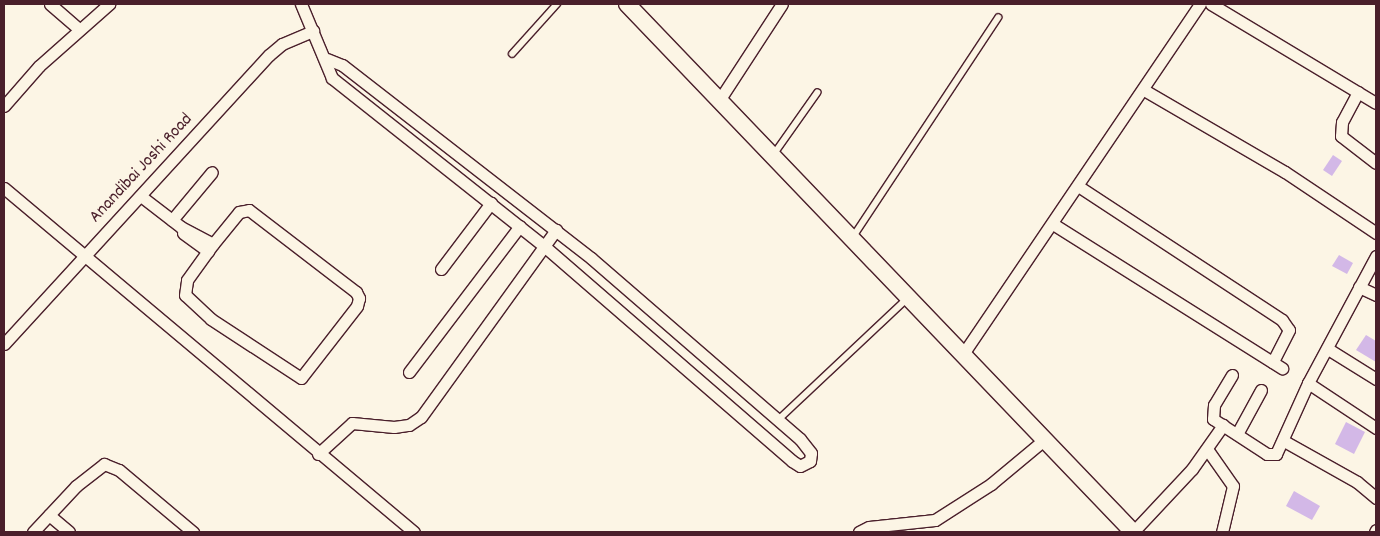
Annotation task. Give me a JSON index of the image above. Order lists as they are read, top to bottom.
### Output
{
  "streets": {
    "street": ["Anandibai Joshi Road"]
  }
}
